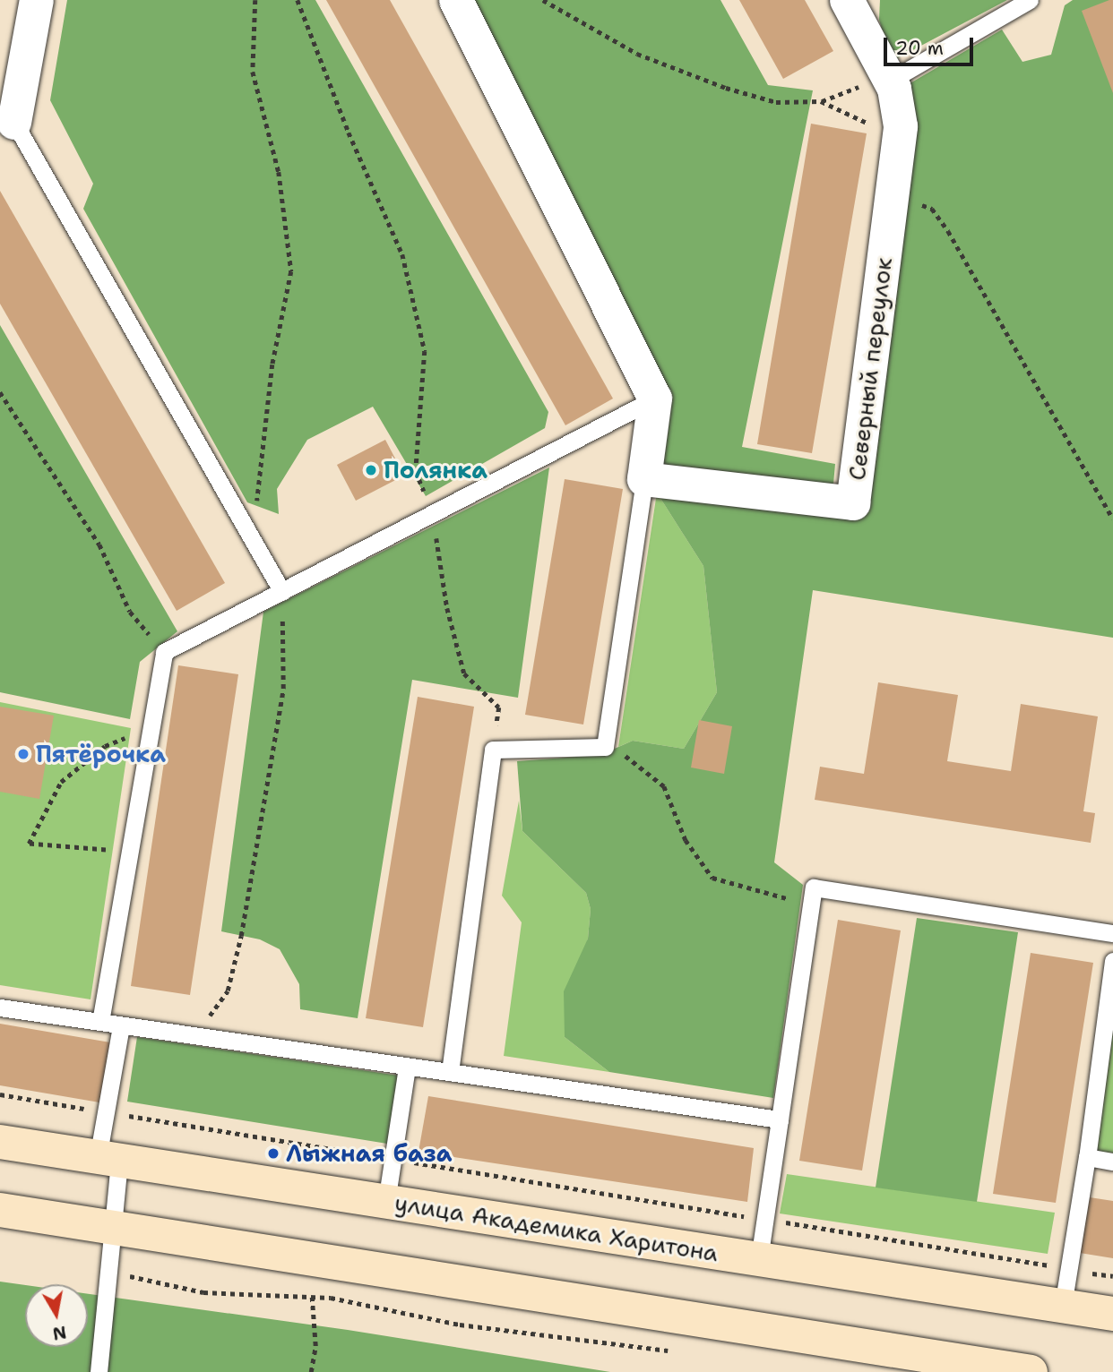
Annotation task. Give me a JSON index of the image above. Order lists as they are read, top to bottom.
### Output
{
  "streets": {
    "main road": ["улица Академика Харитона"],
    "street": ["Северный переулок"]
  },
  "places": ["Полянка", "Пятёрочка", "Лыжная база"],
  "scale_bar": "20 m",
  "north": "bottom"
}
